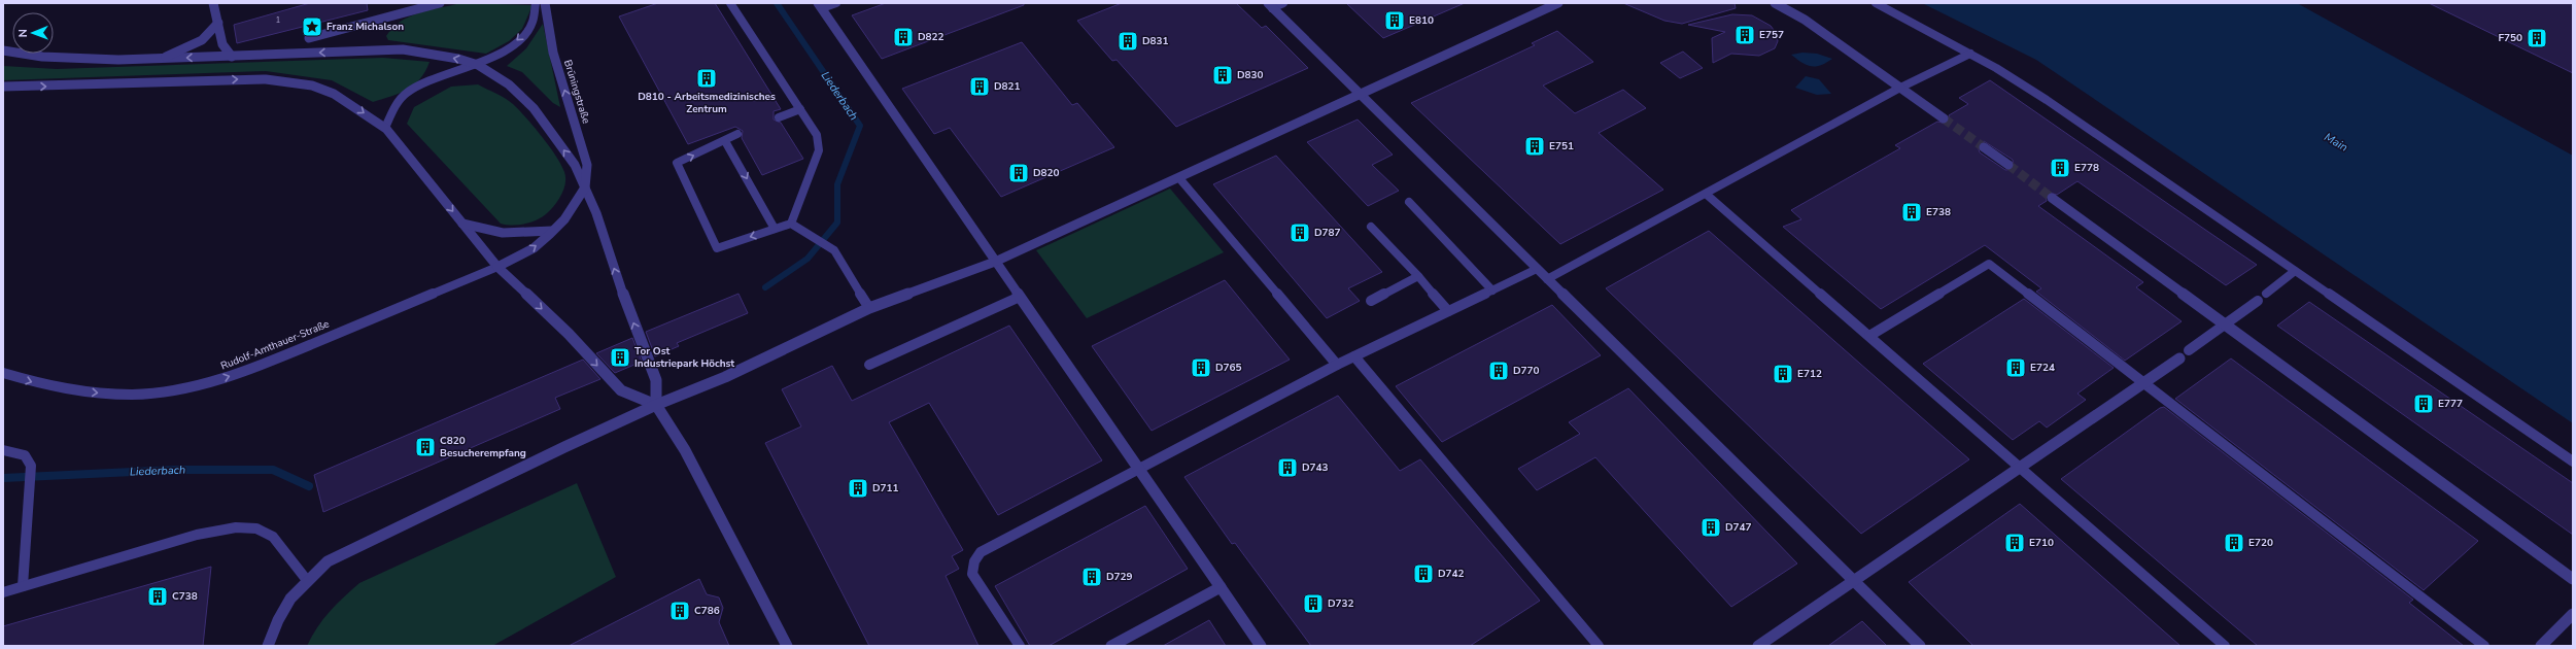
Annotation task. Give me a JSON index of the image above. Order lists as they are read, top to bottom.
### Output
{
  "streets": {
    "street": ["Brüningstraße"],
    "lane": ["Rudolf-Amthauer-Straße"]
  },
  "one_way": ["Brüningstraße", "Rudolf-Amthauer-Straße"],
  "water": ["Liederbach", "Main"],
  "places": {
    "building": [
      "E810",
      "E757",
      "D822",
      "F750",
      "D831",
      "D830",
      "D810 - Arbeitsmedizinisches Zentrum",
      "D821",
      "E751",
      "E778",
      "D820",
      "E738",
      "D787",
      "Tor Ost Industriepark Höchst",
      "D765",
      "E724",
      "D770",
      "E712",
      "E777",
      "C820 Besucherempfang",
      "D743",
      "D711",
      "D747",
      "E710",
      "E720",
      "D742",
      "D729",
      "C738",
      "D732",
      "C786"
    ],
    "place": ["Franz Michalson"]
  },
  "house_numbers": ["1"],
  "north": "left"
}
